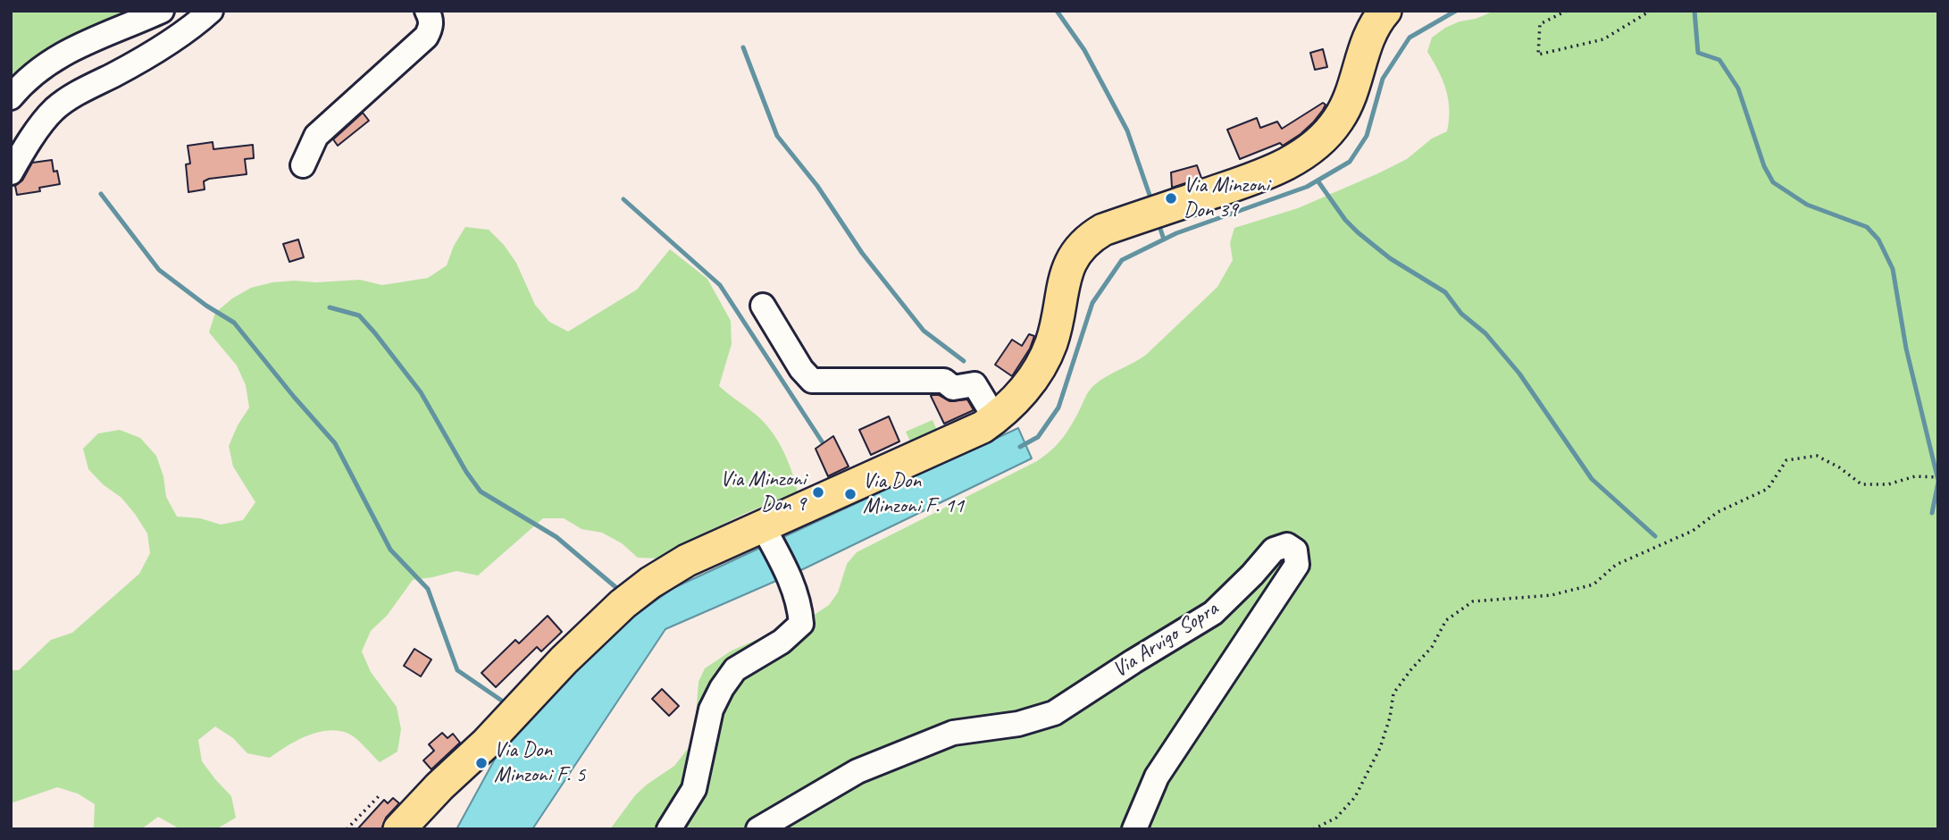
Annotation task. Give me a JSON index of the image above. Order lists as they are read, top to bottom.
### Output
{
  "streets": {
    "street": ["Via Arvigo Sopra"]
  },
  "places": [
    "Via Minzoni Don 39",
    "Via Minzoni Don 9",
    "Via Don Minzoni F. 11",
    "Via Don Minzoni F. 5"
  ]
}
